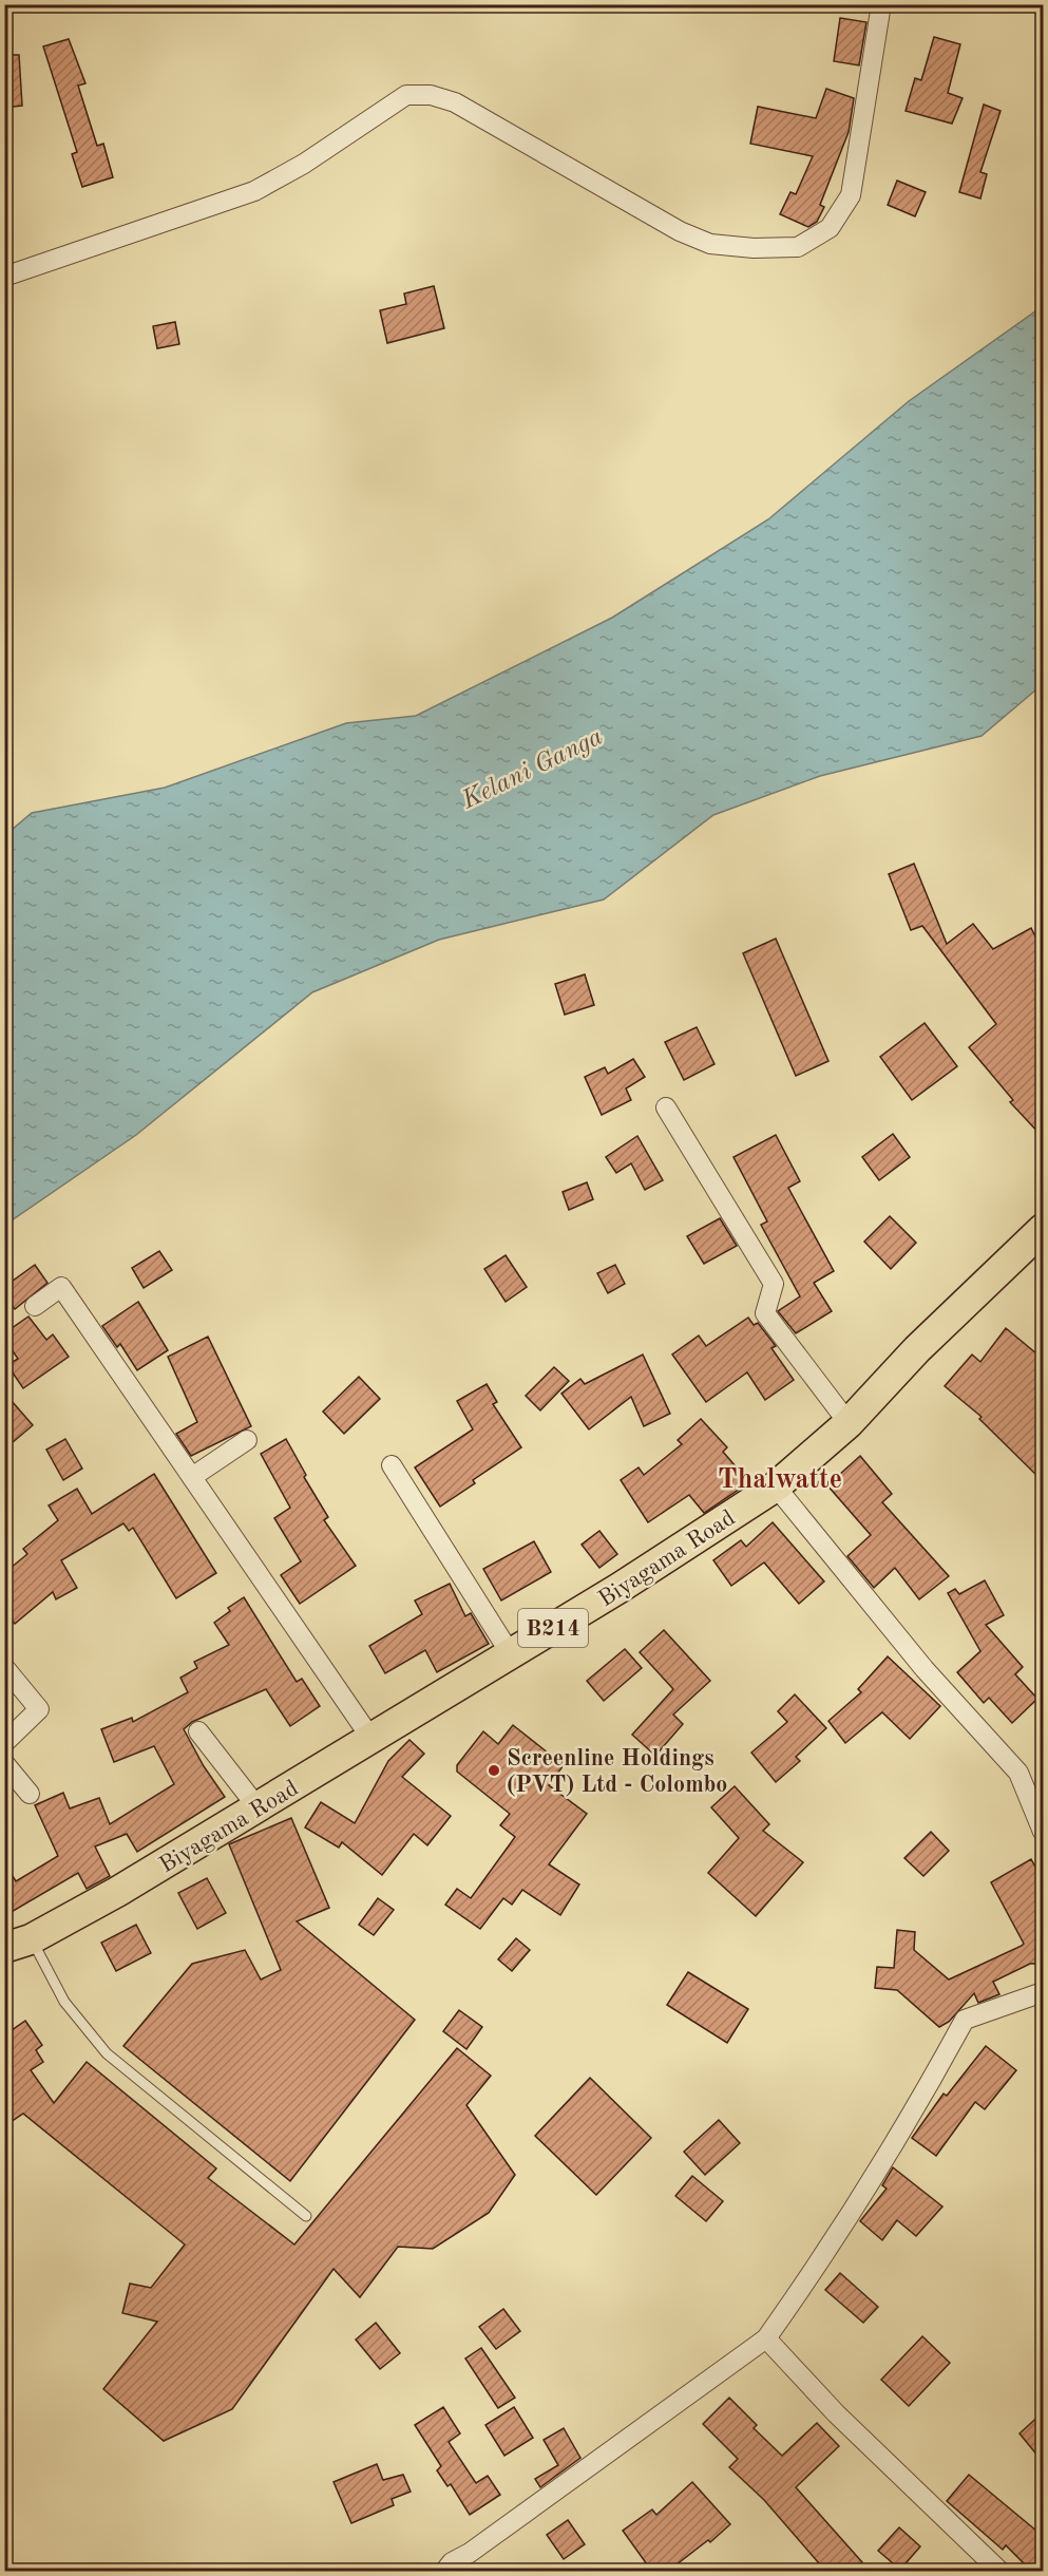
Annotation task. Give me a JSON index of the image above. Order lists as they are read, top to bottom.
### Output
{
  "streets": {
    "main road": ["Biyagama Road", "B214"]
  },
  "districts": ["Thalwatte"],
  "water": ["Kelani Ganga"],
  "places": ["Screenline Holdings (PVT) Ltd - Colombo"]
}
